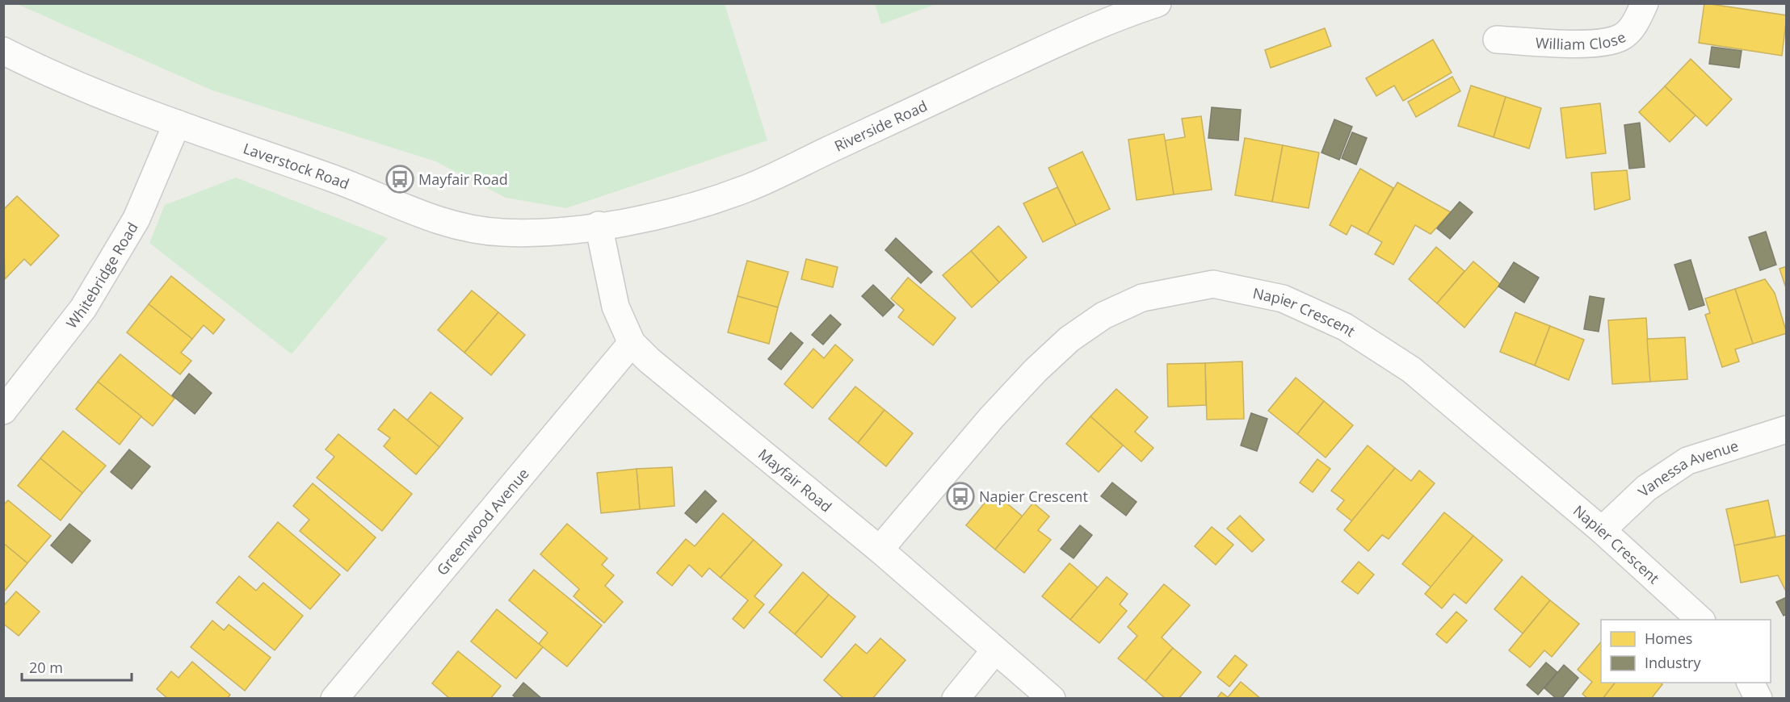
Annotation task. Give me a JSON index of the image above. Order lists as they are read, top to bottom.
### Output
{
  "streets": {
    "street": [
      "William Close",
      "Riverside Road",
      "Laverstock Road",
      "Whitebridge Road",
      "Napier Crescent",
      "Vanessa Avenue",
      "Mayfair Road",
      "Greenwood Avenue"
    ]
  },
  "crossings": [
    ["Riverside Road", "Laverstock Road"],
    ["Riverside Road", "Mayfair Road"],
    ["Laverstock Road", "Whitebridge Road"],
    ["Laverstock Road", "Mayfair Road"],
    ["Napier Crescent", "Vanessa Avenue"],
    ["Napier Crescent", "Mayfair Road"],
    ["Mayfair Road", "Greenwood Avenue"]
  ],
  "places": {
    "bus stop": ["Mayfair Road", "Napier Crescent"]
  },
  "legend": ["Homes", "Industry"],
  "scale_bar": "20 m"
}
